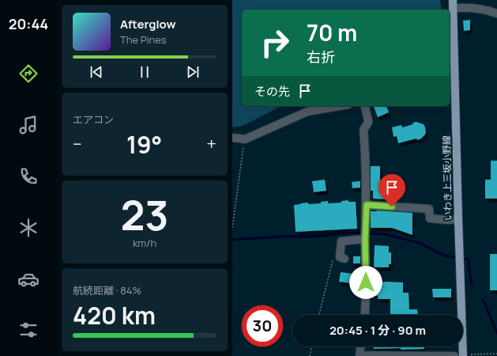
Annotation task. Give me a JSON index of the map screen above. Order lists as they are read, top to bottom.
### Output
{
  "streets": {
    "main road": ["いわき上三坂小野線"]
  },
  "page": {
    "tabs": "20:44",
    "turn": ["70 m", "右折"],
    "song": ["Afterglow", "The Pines"],
    "then": "その先",
    "tile": [
      "エアコン",
      ["23", "km/h"],
      ["航続距離 · 84%", "420 km"]
    ],
    "heat": ["−", "19°", "+"],
    "limit": "30",
    "trip": "20:45 · 1 分 · 90 m"
  }
}
